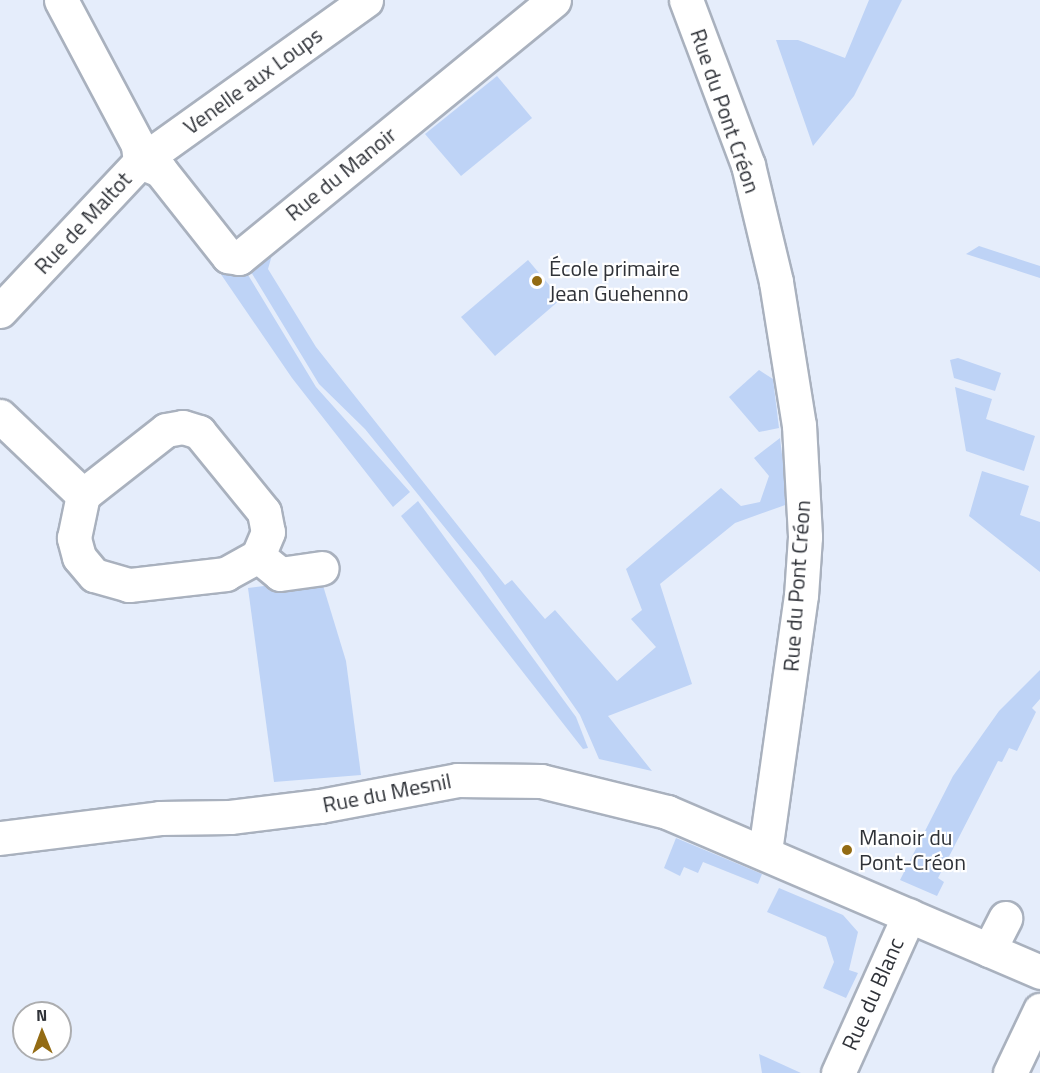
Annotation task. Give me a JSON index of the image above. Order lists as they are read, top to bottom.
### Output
{
  "streets": {
    "street": [
      "Venelle aux Loups",
      "Rue du Pont Créon",
      "Rue du Manoir",
      "Rue de Maltot",
      "Rue du Mesnil",
      "Rue du Blanc"
    ]
  },
  "crossings": [
    ["Venelle aux Loups", "Rue du Manoir"],
    ["Venelle aux Loups", "Rue de Maltot"],
    ["Rue du Pont Créon", "Rue du Mesnil"],
    ["Rue du Manoir", "Rue de Maltot"]
  ],
  "places": ["École primaire Jean Guehenno", "Manoir du Pont-Créon"],
  "north": "top"
}
